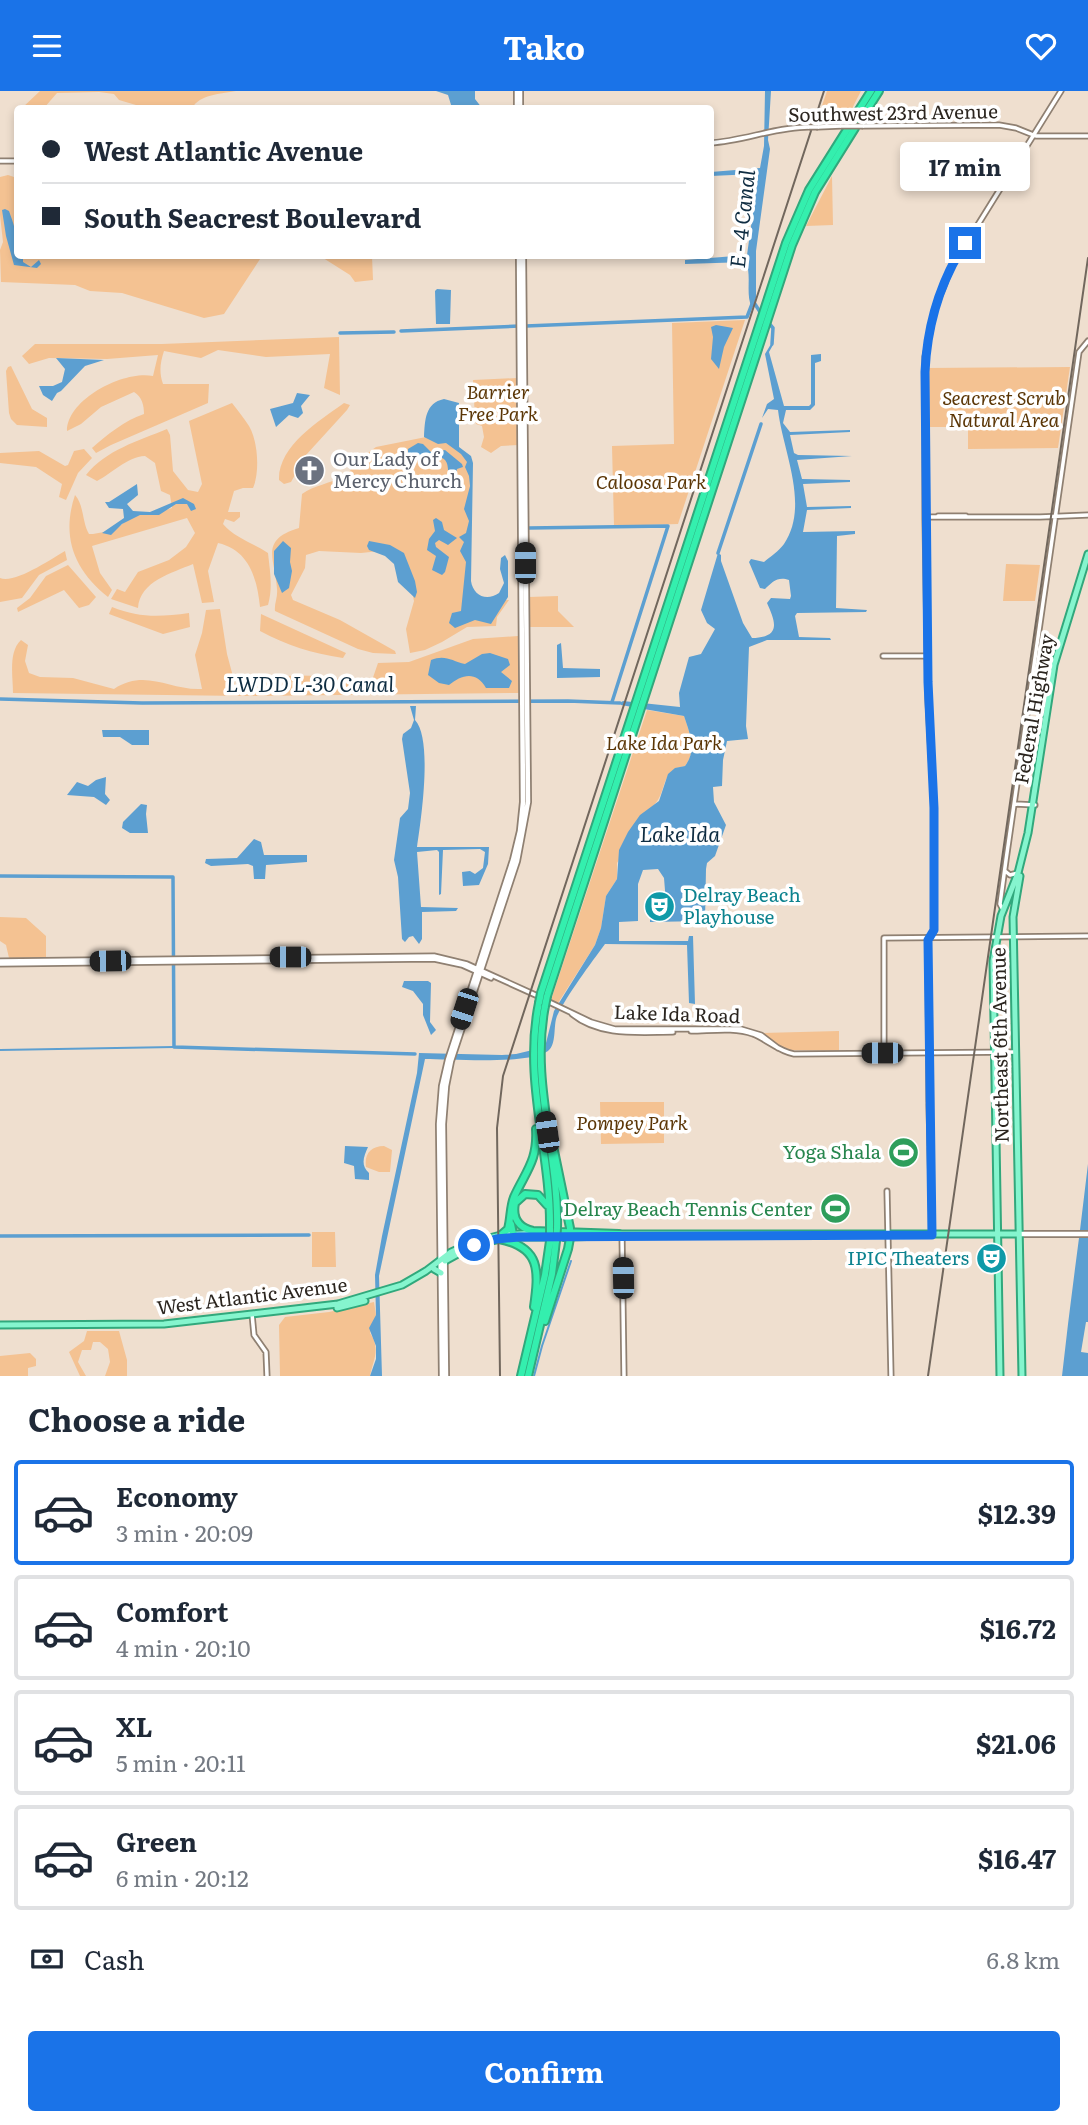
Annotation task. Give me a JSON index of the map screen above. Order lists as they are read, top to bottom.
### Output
{
  "streets": {
    "main road": ["Federal Highway", "Northeast 6th Avenue", "West Atlantic Avenue"],
    "street": ["Southwest 23rd Avenue", "Lake Ida Road"]
  },
  "crossings": [
    ["Federal Highway", "Lake Ida Road"],
    ["Federal Highway", "Northeast 6th Avenue"],
    ["Federal Highway", "West Atlantic Avenue"],
    ["Lake Ida Road", "Northeast 6th Avenue"],
    ["Northeast 6th Avenue", "West Atlantic Avenue"]
  ],
  "water": ["E - 4 Canal", "LWDD L-30 Canal", "Lake Ida"],
  "parks": [
    "Barrier Free Park",
    "Seacrest Scrub Natural Area",
    "Caloosa Park",
    "Lake Ida Park",
    "Pompey Park"
  ],
  "places": {
    "church": ["Our Lady of Mercy Church"],
    "theatre": ["Delray Beach Playhouse", "IPIC Theaters"],
    "sports": ["Yoga Shala", "Delray Beach Tennis Center"]
  },
  "page": {
    "header": "Tako",
    "banner": ["West Atlantic Avenue", "South Seacrest Boulevard"],
    "bubble": "17 min",
    "heading": "Choose a ride",
    "list": [
      {
        "name": "Economy",
        "note": "3 min · 20:09",
        "value": "$12.39"
      },
      {
        "name": "Comfort",
        "note": "4 min · 20:10",
        "value": "$16.72"
      },
      {
        "name": "XL",
        "note": "5 min · 20:11",
        "value": "$21.06"
      },
      {
        "name": "Green",
        "note": "6 min · 20:12",
        "value": "$16.47"
      }
    ],
    "pay": ["Cash", "6.8 km"],
    "buttons": "Confirm"
  }
}
